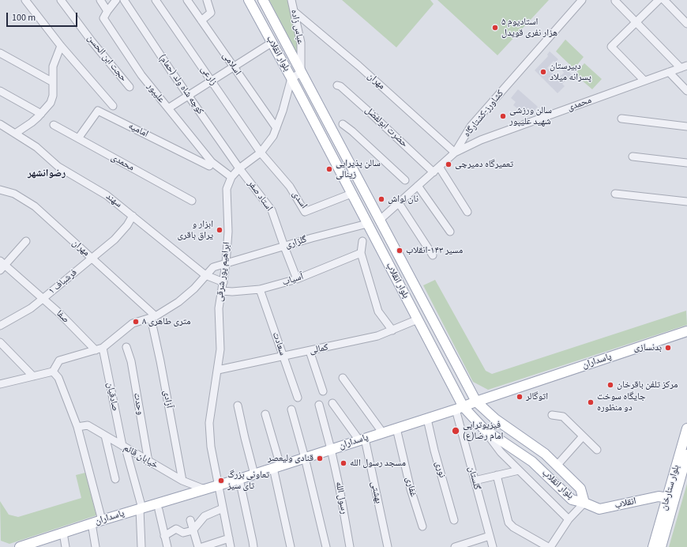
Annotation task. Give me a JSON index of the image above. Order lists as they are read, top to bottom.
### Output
{
  "streets": {
    "main road": [
      "بلوار انقلاب",
      "پاسداران",
      "بلوار ستارخان",
      "انقلاب"
    ],
    "street": [
      "عباس زاده",
      "حجت ابن الحسن",
      "اسلامی",
      "زارعی",
      "مهران",
      "کوچه شاه ولد (حمام)",
      "علیپور",
      "محمدی",
      "کشاورز-کشتارگاه",
      "حضرت ابولفضل",
      "امامیه",
      "استاد صفر",
      "اسدی",
      "سهند",
      "گلزاری",
      "ابراهیم پور شرقی",
      "آسیاب",
      "فرشباف ۱",
      "صفا",
      "سعادت",
      "کمالی",
      "صادقیان",
      "آزادی",
      "وحدت",
      "خیابان قائم",
      "نوری",
      "گلستان",
      "غفاری",
      "بهشتی",
      "رسول الله"
    ]
  },
  "crossings": [
    ["عباس زاده", "بلوار انقلاب"],
    ["عباس زاده", "مهران"],
    ["بلوار انقلاب", "کشاورز-کشتارگاه"],
    ["بلوار انقلاب", "اسدی"],
    ["بلوار انقلاب", "گلزاری"],
    ["بلوار انقلاب", "ابراهیم پور شرقی"],
    ["بلوار انقلاب", "کمالی"],
    ["بلوار انقلاب", "پاسداران"],
    ["بلوار انقلاب", "گلستان"],
    ["بلوار انقلاب", "انقلاب"],
    ["اسلامی", "ابراهیم پور شرقی"],
    ["زارعی", "اسدی"],
    ["زارعی", "ابراهیم پور شرقی"],
    ["مهران", "محمدی"],
    ["مهران", "کشاورز-کشتارگاه"],
    ["مهران", "گلزاری"],
    ["مهران", "فرشباف ۱"],
    ["مهران", "آزادی"],
    ["کوچه شاه ولد (حمام)", "استاد صفر"],
    ["کوچه شاه ولد (حمام)", "ابراهیم پور شرقی"],
    ["علیپور", "ابراهیم پور شرقی"],
    ["محمدی", "کشاورز-کشتارگاه"],
    ["محمدی", "امامیه"],
    ["کشاورز-کشتارگاه", "حضرت ابولفضل"],
    ["استاد صفر", "گلزاری"],
    ["استاد صفر", "ابراهیم پور شرقی"],
    ["استاد صفر", "آسیاب"],
    ["اسدی", "ابراهیم پور شرقی"],
    ["سهند", "گلزاری"],
    ["سهند", "ابراهیم پور شرقی"],
    ["سهند", "فرشباف ۱"],
    ["گلزاری", "ابراهیم پور شرقی"],
    ["گلزاری", "صفا"],
    ["گلزاری", "صادقیان"],
    ["گلزاری", "آزادی"],
    ["ابراهیم پور شرقی", "آسیاب"],
    ["ابراهیم پور شرقی", "کمالی"],
    ["ابراهیم پور شرقی", "پاسداران"],
    ["آسیاب", "سعادت"],
    ["فرشباف ۱", "صفا"],
    ["صفا", "صادقیان"],
    ["سعادت", "کمالی"],
    ["پاسداران", "صادقیان"],
    ["پاسداران", "خیابان قائم"],
    ["پاسداران", "نوری"],
    ["پاسداران", "گلستان"],
    ["پاسداران", "غفاری"],
    ["پاسداران", "بهشتی"],
    ["پاسداران", "رسول الله"],
    ["صادقیان", "خیابان قائم"],
    ["آزادی", "خیابان قائم"],
    ["وحدت", "خیابان قائم"],
    ["بلوار ستارخان", "انقلاب"]
  ],
  "districts": ["رضوانشهر"],
  "places": [
    "استادیوم ۵ هزار نفری قویدل",
    "دبیرستان پسرانه میلاد",
    "سالن ورزشی شهید علیپور",
    "تعمیرگاه دمیرچی",
    "سالن پذیرایی زینالی",
    "نان لواش",
    "ابزار و یراق باقری",
    "مسیر ۱۴۳-انقلاب",
    "۸ متری طاهری",
    "بدنسازی",
    "مرکز تلفن باقرخان",
    "اتوگالر",
    "جایگاه سوخت دو منظوره",
    "فیزیوتراپی امام رضا(ع)",
    "قنادی ولیعصر",
    "مسجد رسول الله",
    "تعاونی بزرگ تای سیز"
  ],
  "scale_bar": "100 m"
}
